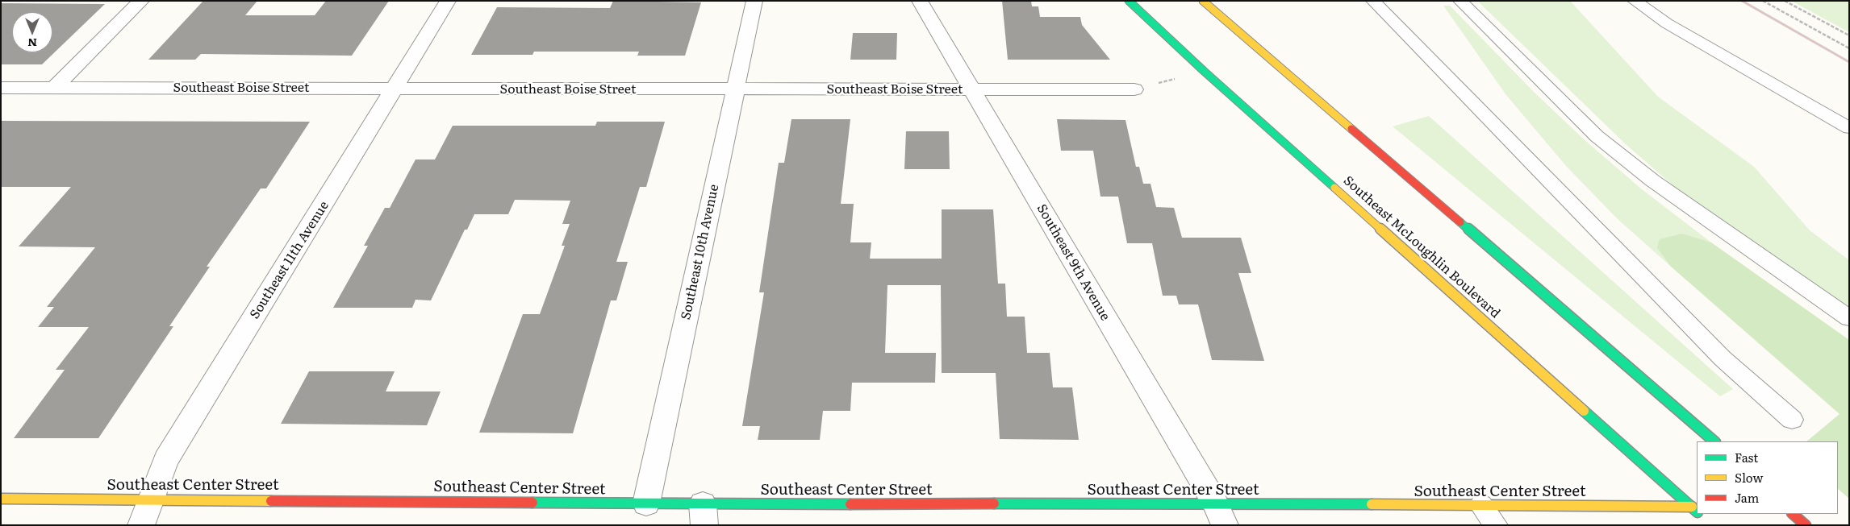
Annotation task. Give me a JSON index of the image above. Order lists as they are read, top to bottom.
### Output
{
  "streets": {
    "main road": ["Southeast McLoughlin Boulevard", "Southeast Center Street"],
    "street": [
      "Southeast Boise Street",
      "Southeast 10th Avenue",
      "Southeast 11th Avenue",
      "Southeast 9th Avenue"
    ]
  },
  "crossings": [
    ["Southeast Boise Street", "Southeast 10th Avenue"],
    ["Southeast Boise Street", "Southeast 11th Avenue"],
    ["Southeast Boise Street", "Southeast 9th Avenue"],
    ["Southeast 10th Avenue", "Southeast Center Street"],
    ["Southeast 11th Avenue", "Southeast Center Street"],
    ["Southeast 9th Avenue", "Southeast Center Street"]
  ],
  "legend": ["Fast", "Slow", "Jam"],
  "north": "bottom"
}
